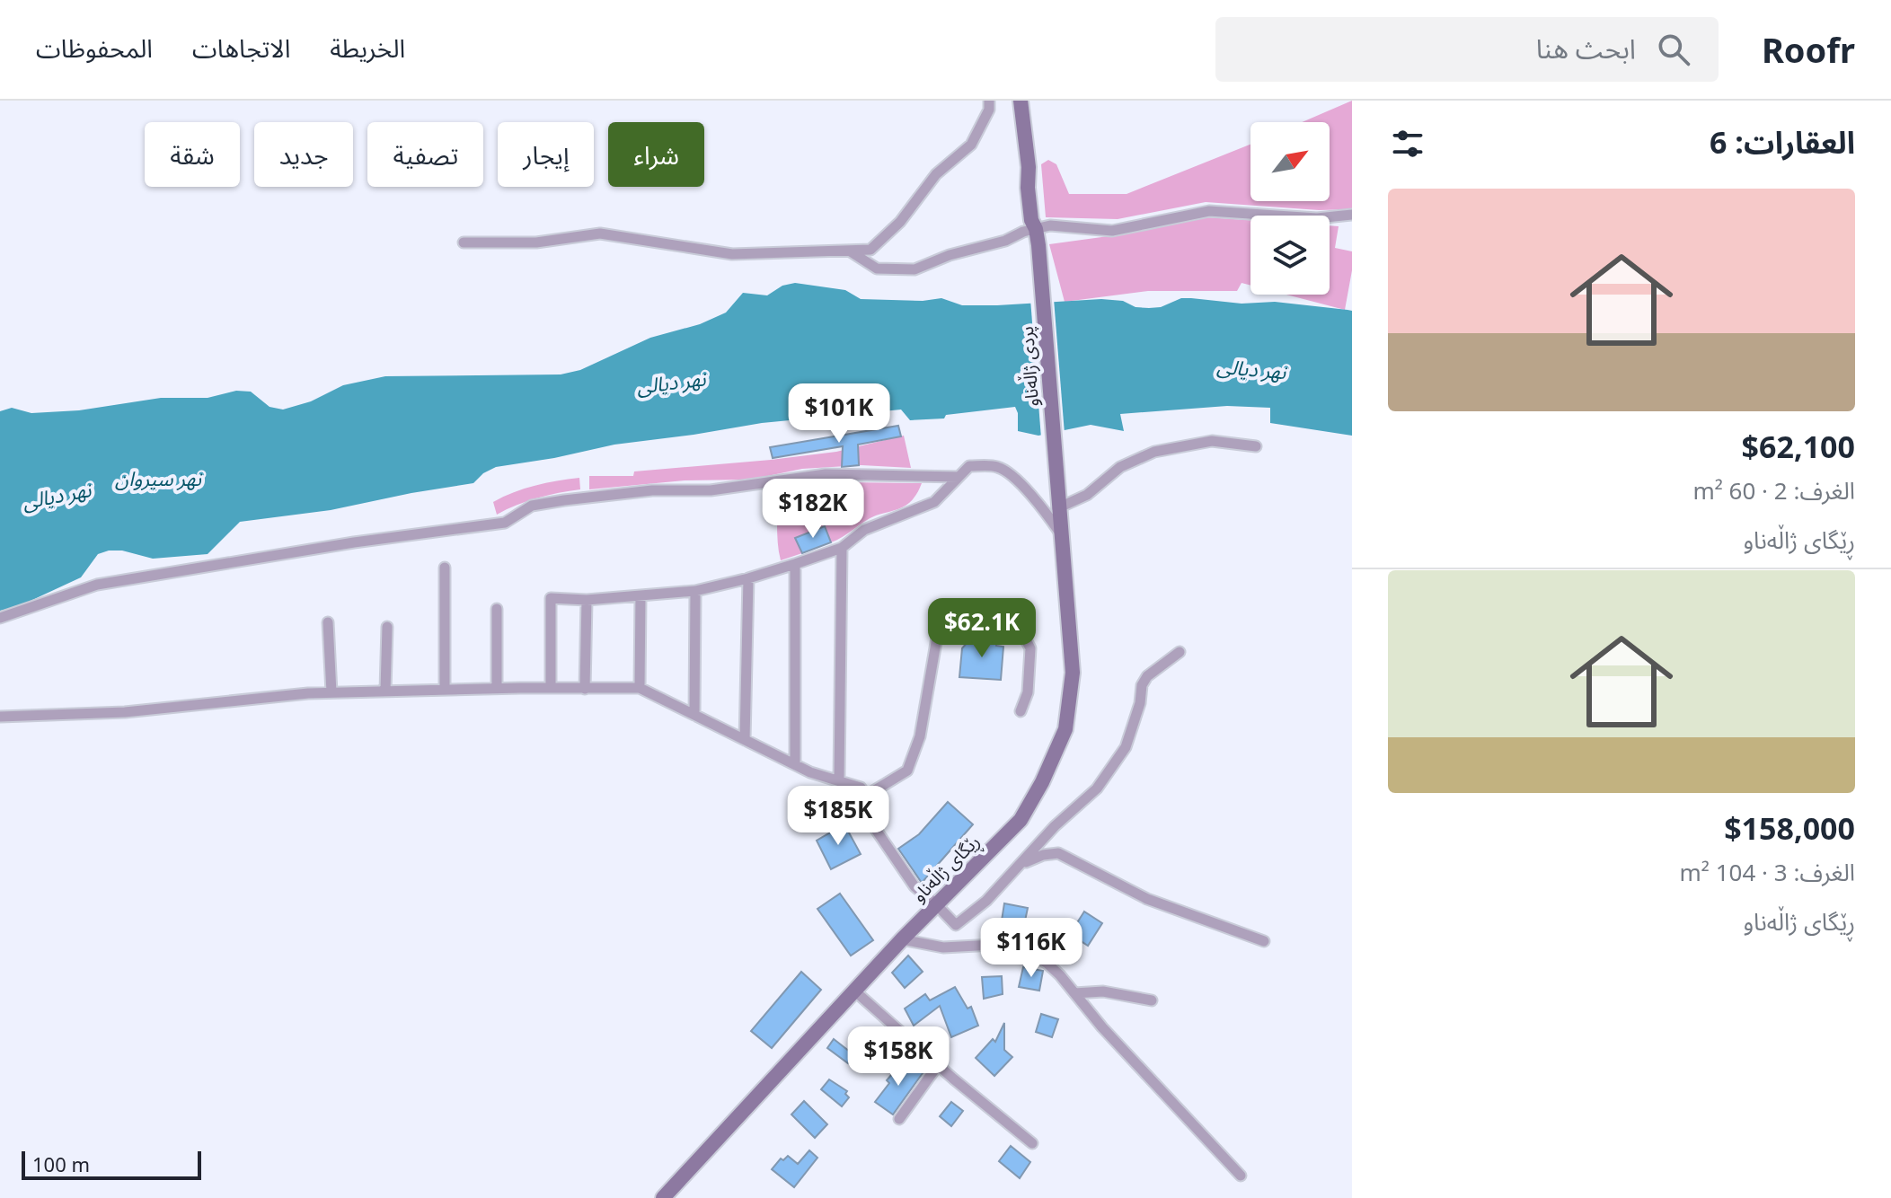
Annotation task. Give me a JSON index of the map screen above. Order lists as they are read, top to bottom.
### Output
{
  "streets": {
    "main road": ["پردی ژاڵەناو", "ڕێگای ژاڵەناو"]
  },
  "crossings": [
    ["پردی ژاڵەناو", "ڕێگای ژاڵەناو"]
  ],
  "water": ["نهر ديالى", "نهر سیروان"],
  "scale_bar": "100 m",
  "north": "top right",
  "page": {
    "header": "Roofr",
    "search": "ابحث هنا",
    "nav": ["الخريطة", "الاتجاهات", "المحفوظات"],
    "heading": "العقارات: 6",
    "chip": [
      "شراء",
      "إيجار",
      "تصفية",
      "جديد",
      "شقة"
    ],
    "list": [
      {
        "name": "$62,100",
        "note": "الغرف: 2 · 60 m² · ڕێگای ژاڵەناو"
      },
      {
        "name": "$158,000",
        "note": "الغرف: 3 · 104 m² · ڕێگای ژاڵەناو"
      }
    ],
    "price": [
      "$101K",
      "$182K",
      "$62.1K",
      "$185K",
      "$116K",
      "$158K"
    ],
    "scale": "100 m"
  }
}
